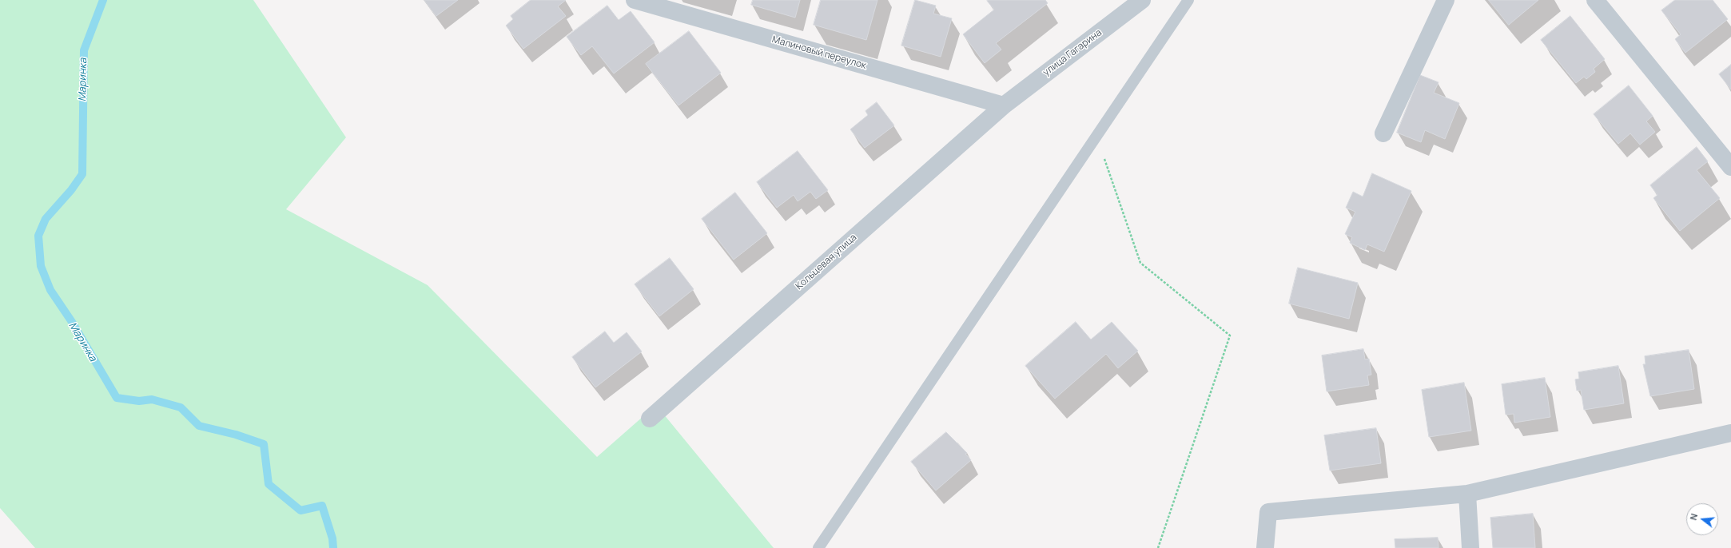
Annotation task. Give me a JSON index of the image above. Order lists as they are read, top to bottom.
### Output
{
  "streets": {
    "street": ["Малиновый переулок", "улица Гагарина", "Кольцевая улица"]
  },
  "crossings": [
    ["Малиновый переулок", "улица Гагарина"],
    ["Малиновый переулок", "Кольцевая улица"],
    ["улица Гагарина", "Кольцевая улица"]
  ],
  "water": ["Маринка"],
  "north": "left"
}
